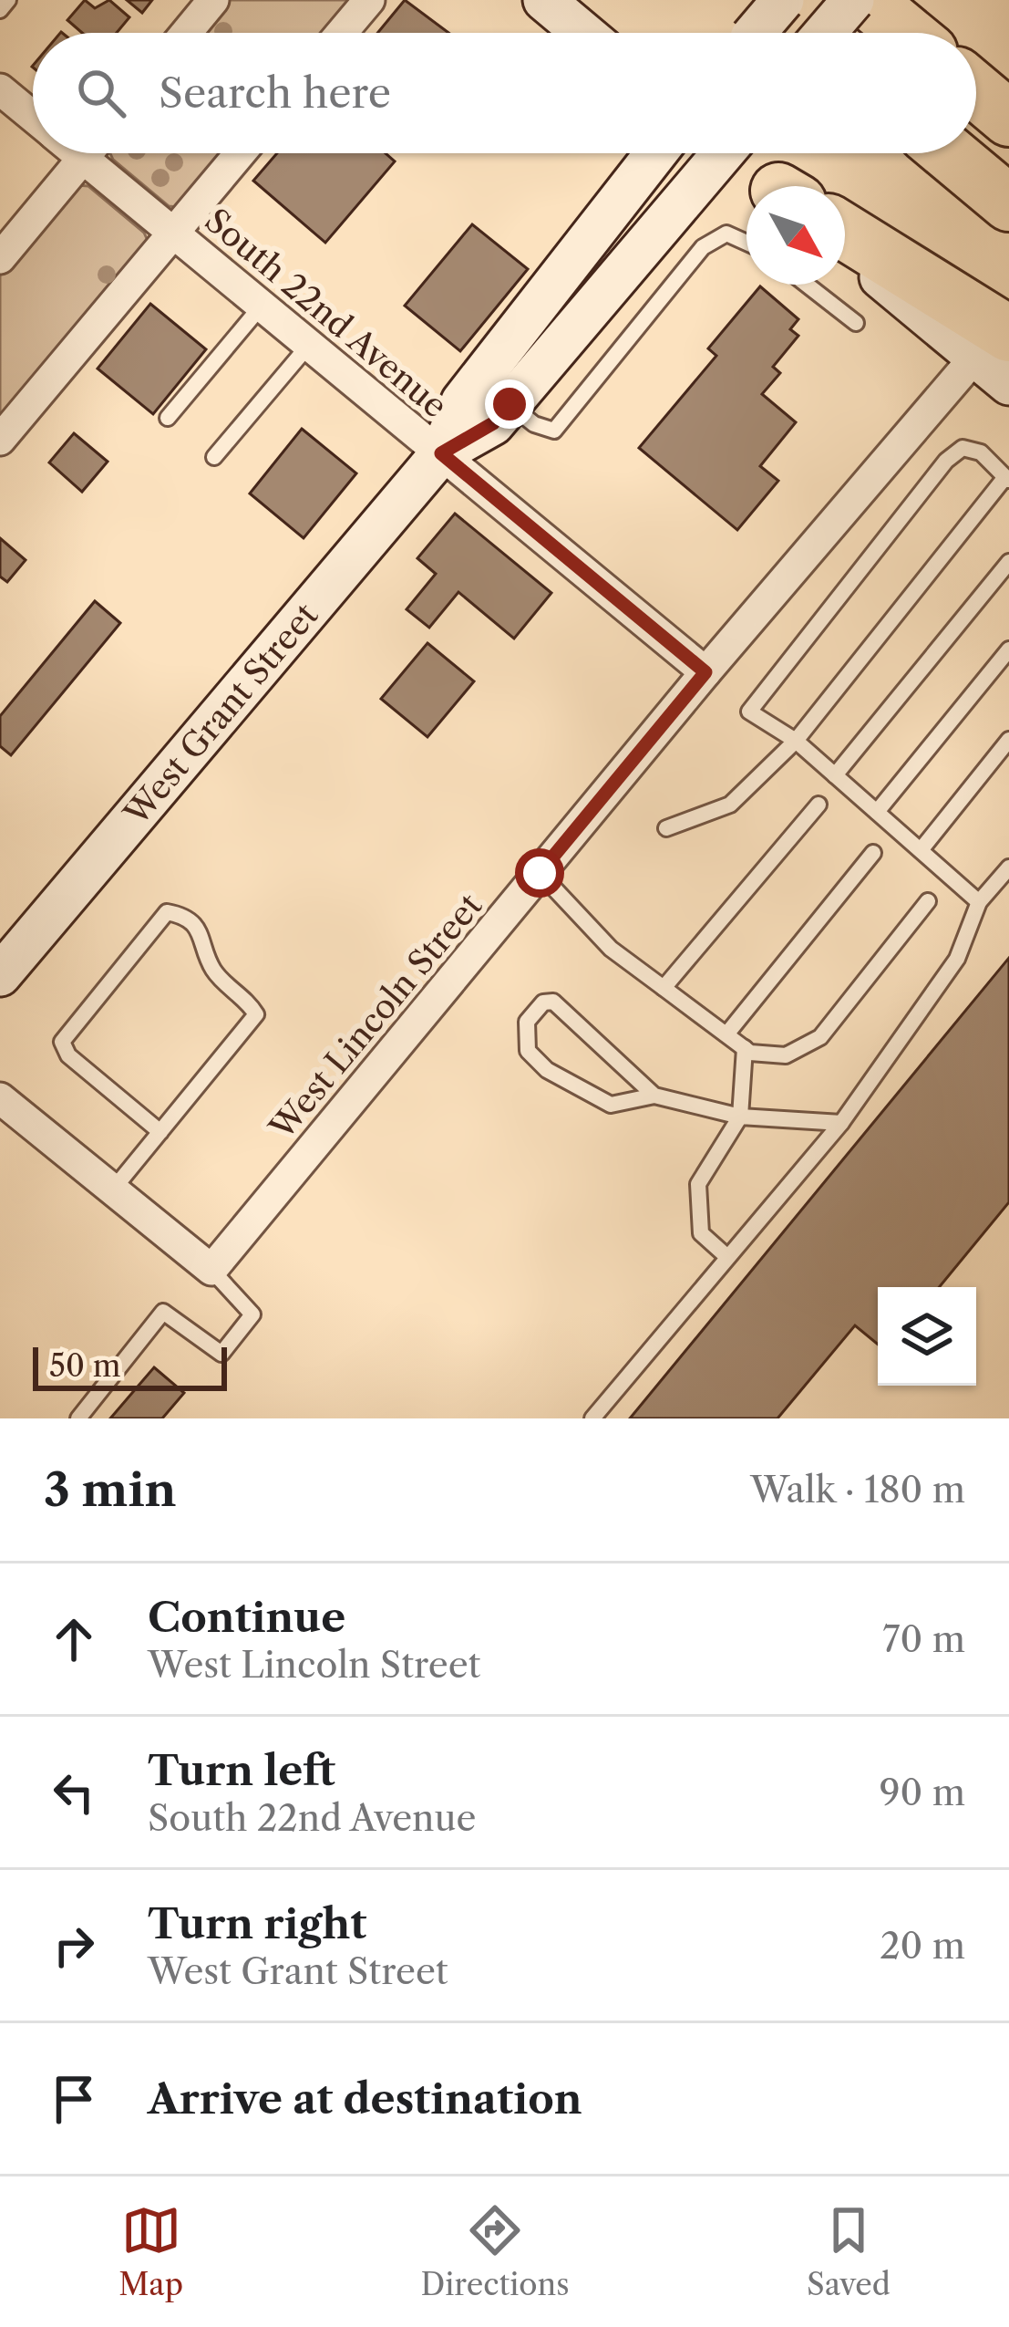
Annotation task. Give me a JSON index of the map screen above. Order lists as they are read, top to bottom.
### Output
{
  "streets": {
    "main road": ["West Grant Street"],
    "street": ["South 22nd Avenue", "West Lincoln Street"]
  },
  "crossings": [
    ["South 22nd Avenue", "West Grant Street"],
    ["South 22nd Avenue", "West Lincoln Street"]
  ],
  "scale_bar": "50 m",
  "north": "bottom right",
  "page": {
    "search": "Search here",
    "scale": "50 m",
    "heading": ["3 min", "Walk · 180 m"],
    "list": [
      ["Continue", "West Lincoln Street", "70 m"],
      ["Turn left", "South 22nd Avenue", "90 m"],
      ["Turn right", "West Grant Street", "20 m"],
      "Arrive at destination"
    ],
    "nav": ["Map", "Directions", "Saved"]
  }
}
